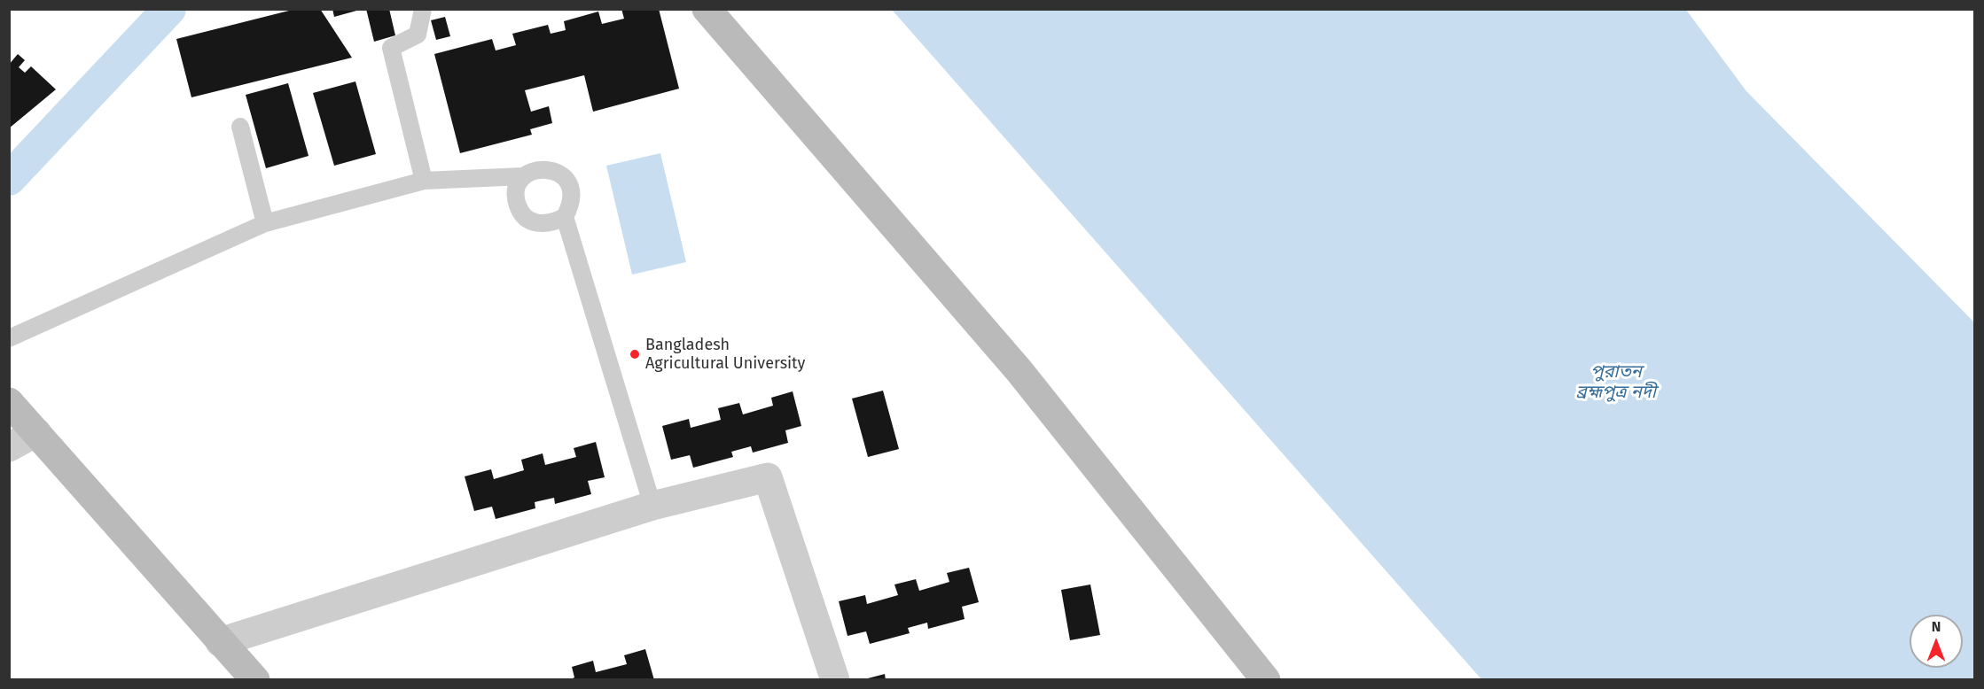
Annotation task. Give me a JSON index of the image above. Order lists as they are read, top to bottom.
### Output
{
  "water": ["পুরাতন ব্রহ্মপুত্র নদী"],
  "places": ["Bangladesh Agricultural University"],
  "north": "top"
}
